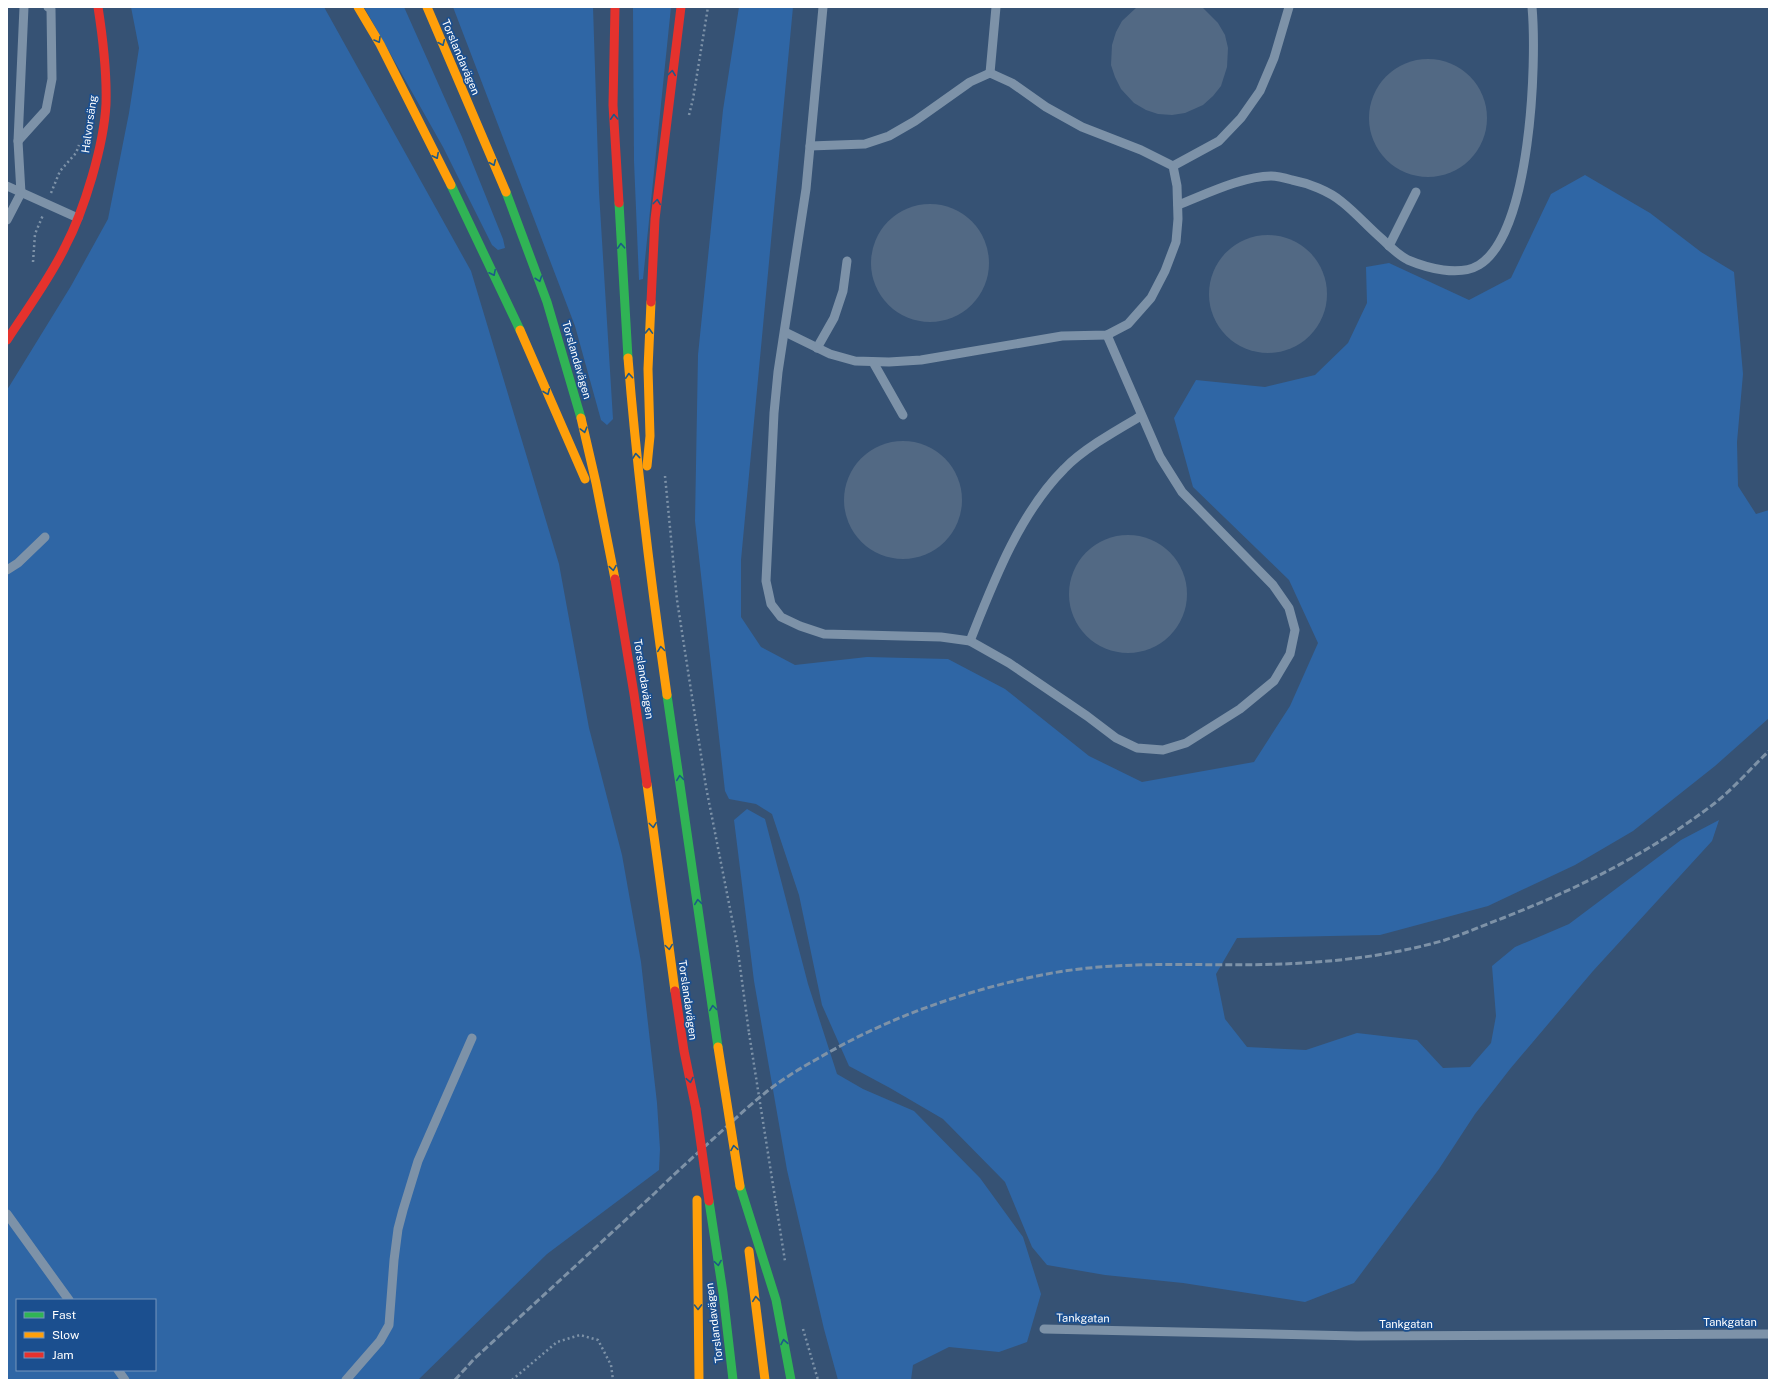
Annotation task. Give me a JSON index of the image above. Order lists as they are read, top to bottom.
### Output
{
  "streets": {
    "main road": ["Torslandavägen", "Halvorsäng"],
    "lane": ["Tankgatan"]
  },
  "legend": ["Fast", "Slow", "Jam"]
}
